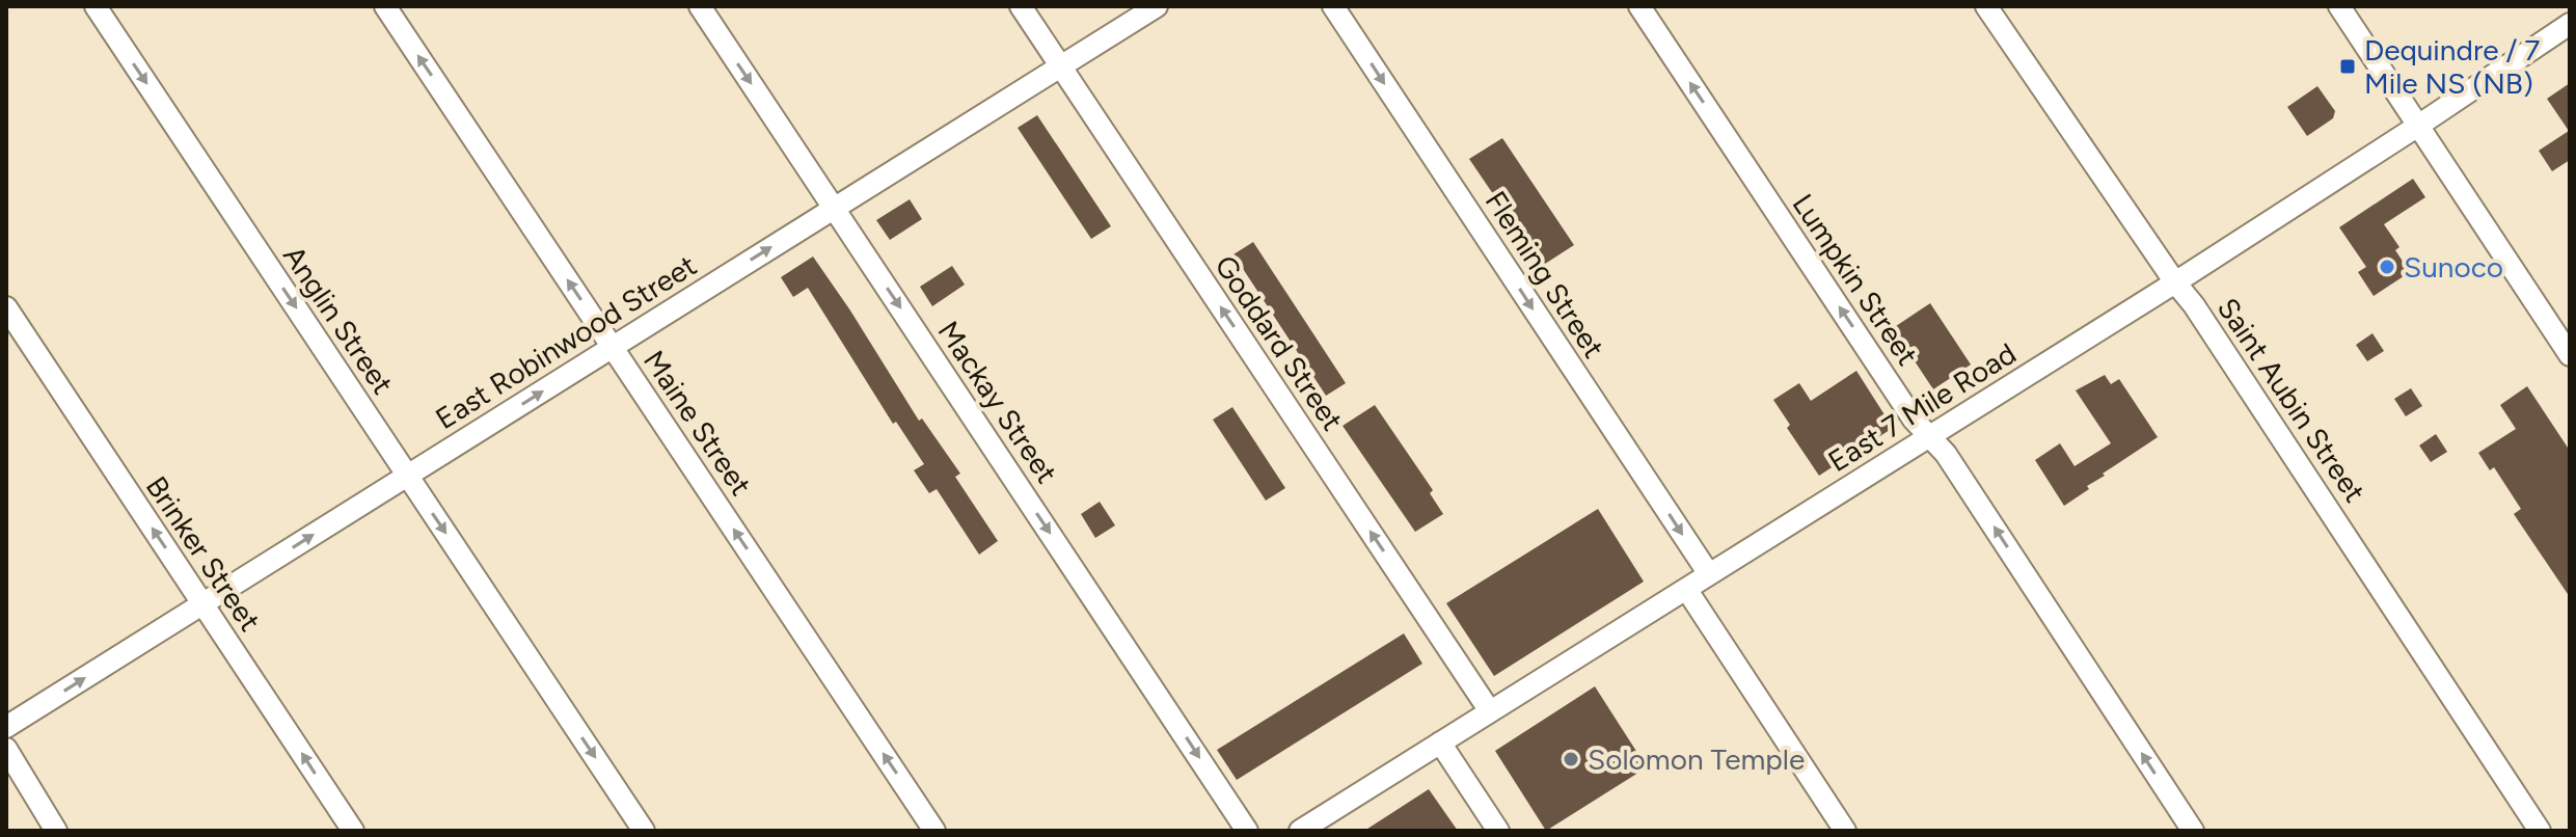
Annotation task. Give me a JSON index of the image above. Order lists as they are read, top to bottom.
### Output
{
  "streets": {
    "street": [
      "Fleming Street",
      "Lumpkin Street",
      "Anglin Street",
      "East Robinwood Street",
      "Goddard Street",
      "Saint Aubin Street",
      "Mackay Street",
      "East 7 Mile Road",
      "Maine Street",
      "Brinker Street"
    ]
  },
  "crossings": [
    ["Fleming Street", "East 7 Mile Road"],
    ["Lumpkin Street", "East 7 Mile Road"],
    ["Anglin Street", "East Robinwood Street"],
    ["East Robinwood Street", "Goddard Street"],
    ["East Robinwood Street", "Mackay Street"],
    ["East Robinwood Street", "Maine Street"],
    ["East Robinwood Street", "Brinker Street"],
    ["Goddard Street", "East 7 Mile Road"],
    ["Saint Aubin Street", "East 7 Mile Road"]
  ],
  "one_way": [
    "Fleming Street",
    "Lumpkin Street",
    "Anglin Street",
    "East Robinwood Street",
    "Goddard Street",
    "Mackay Street",
    "Maine Street",
    "Brinker Street"
  ],
  "places": {
    "transit": ["Dequindre / 7 Mile NS (NB)"],
    "other": ["Sunoco", "Solomon Temple"]
  }
}
